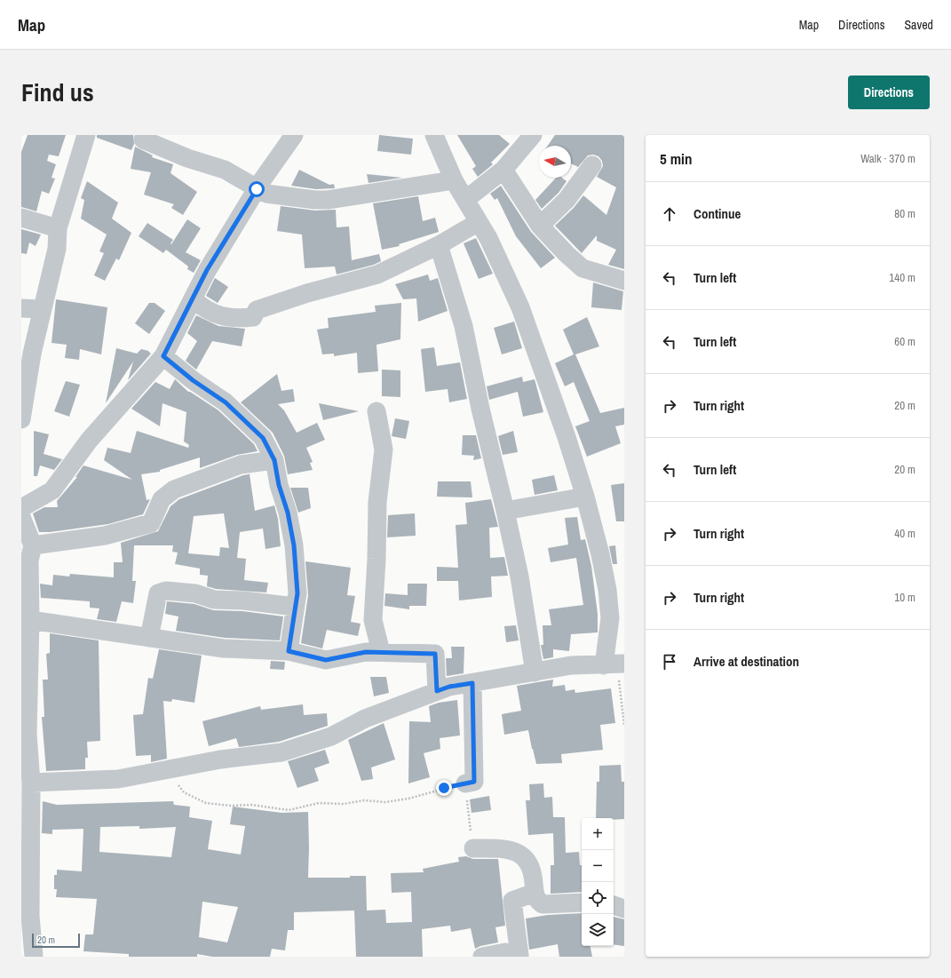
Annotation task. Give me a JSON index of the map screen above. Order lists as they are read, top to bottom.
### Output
{
  "scale_bar": "20 m",
  "north": "left",
  "page": {
    "header": "Map",
    "nav": ["Map", "Directions", "Saved"],
    "title": "Find us",
    "buttons": "Directions",
    "heading": ["5 min", "Walk · 370 m"],
    "list": [
      ["Continue", "80 m"],
      ["Turn left", "140 m"],
      ["Turn left", "60 m"],
      ["Turn right", "20 m"],
      ["Turn left", "20 m"],
      ["Turn right", "40 m"],
      ["Turn right", "10 m"],
      "Arrive at destination"
    ],
    "map_buttons": ["+", "−"],
    "scale": "20 m"
  }
}
